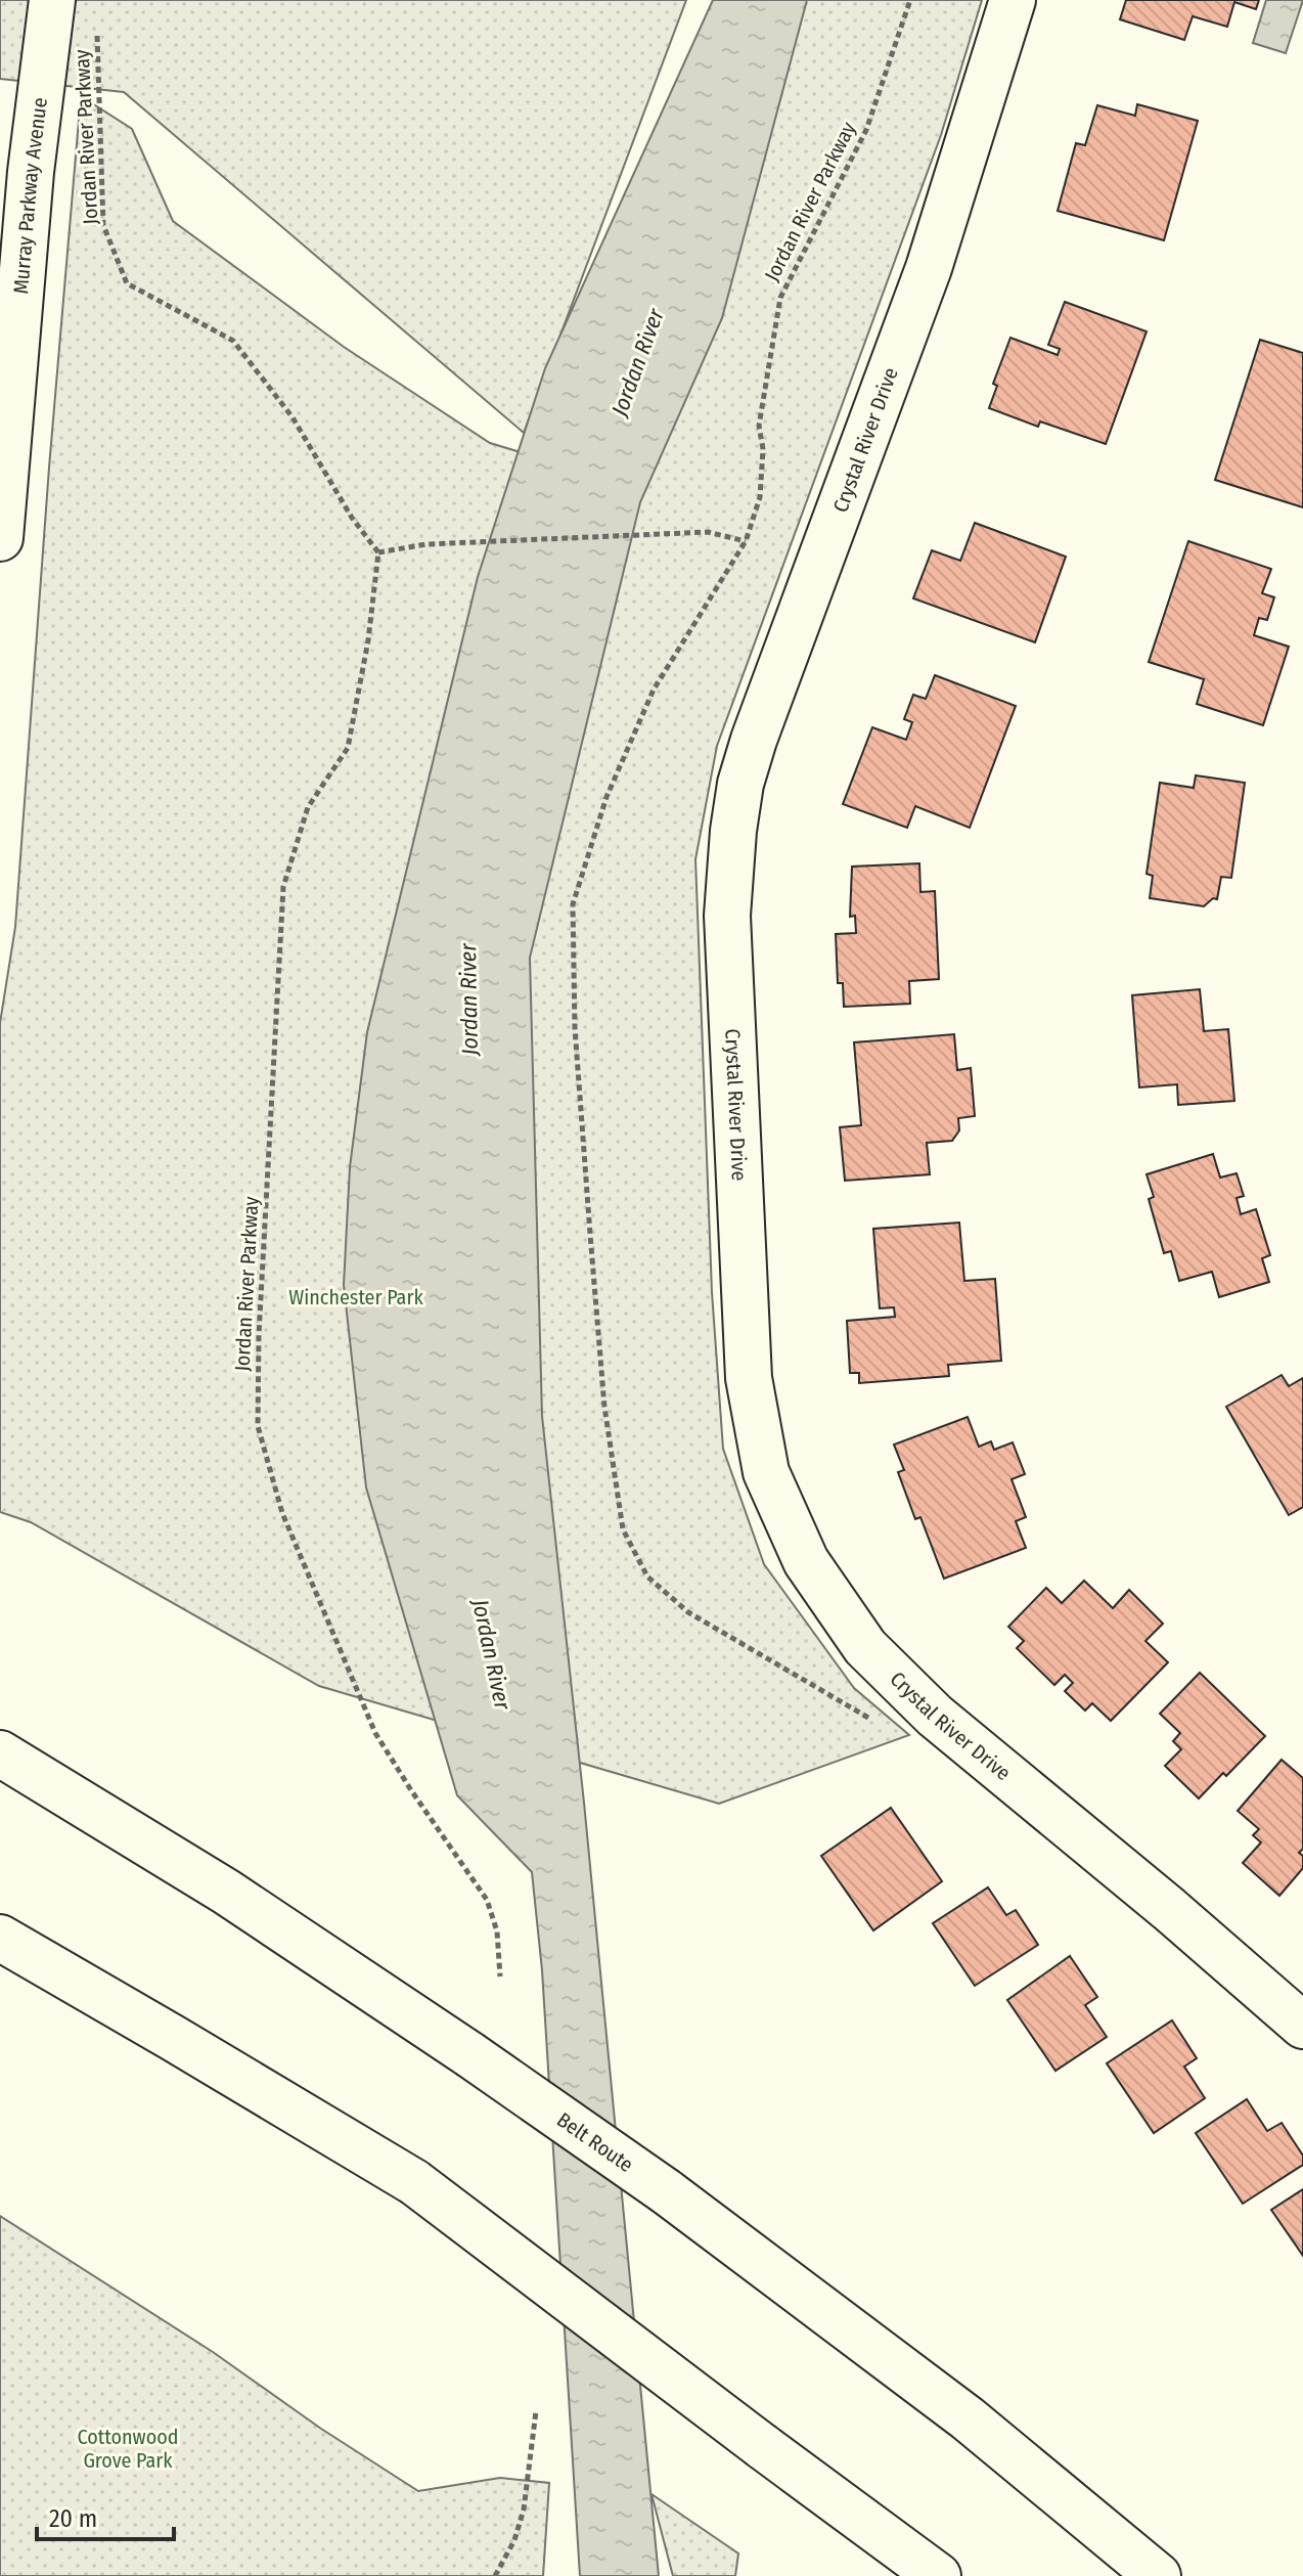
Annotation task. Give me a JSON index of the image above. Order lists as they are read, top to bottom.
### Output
{
  "streets": {
    "main road": ["Murray Parkway Avenue", "Crystal River Drive", "Belt Route"],
    "path": ["Jordan River Parkway"]
  },
  "crossings": [
    ["Jordan River Parkway", "Crystal River Drive"]
  ],
  "water": ["Jordan River"],
  "parks": ["Winchester Park", "Cottonwood Grove Park"],
  "scale_bar": "20 m"
}
